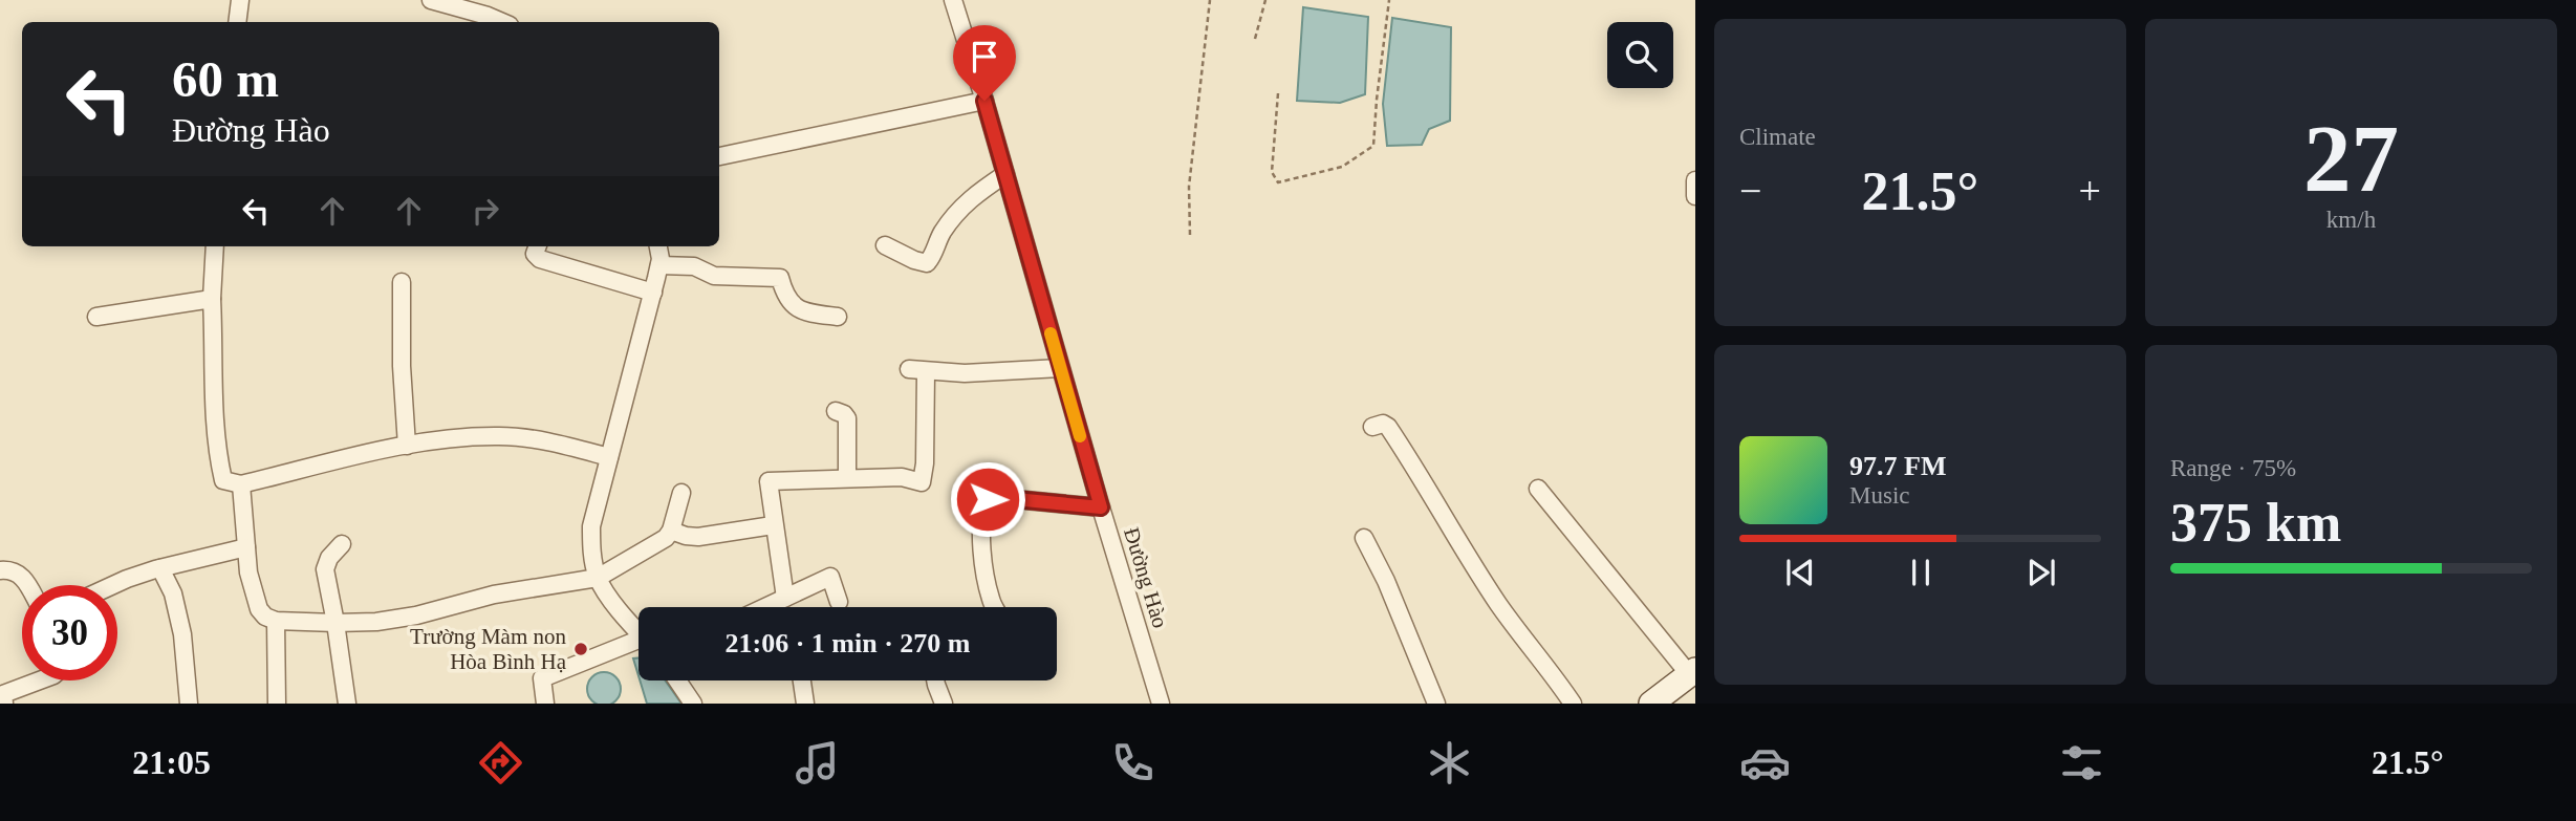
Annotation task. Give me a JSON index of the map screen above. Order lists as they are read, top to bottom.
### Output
{
  "streets": {
    "street": ["Đường Hào"]
  },
  "places": ["Trường Màm non Hòa Bình Hạ"],
  "page": {
    "tile": [
      "Climate",
      ["27", "km/h"],
      ["Range · 75%", "375 km"]
    ],
    "turn": ["60 m", "Đường Hào"],
    "heat": ["−", "21.5°", "+"],
    "song": ["97.7 FM", "Music"],
    "limit": "30",
    "trip": "21:06 · 1 min · 270 m",
    "tabs": ["21:05", "21.5°"]
  }
}
